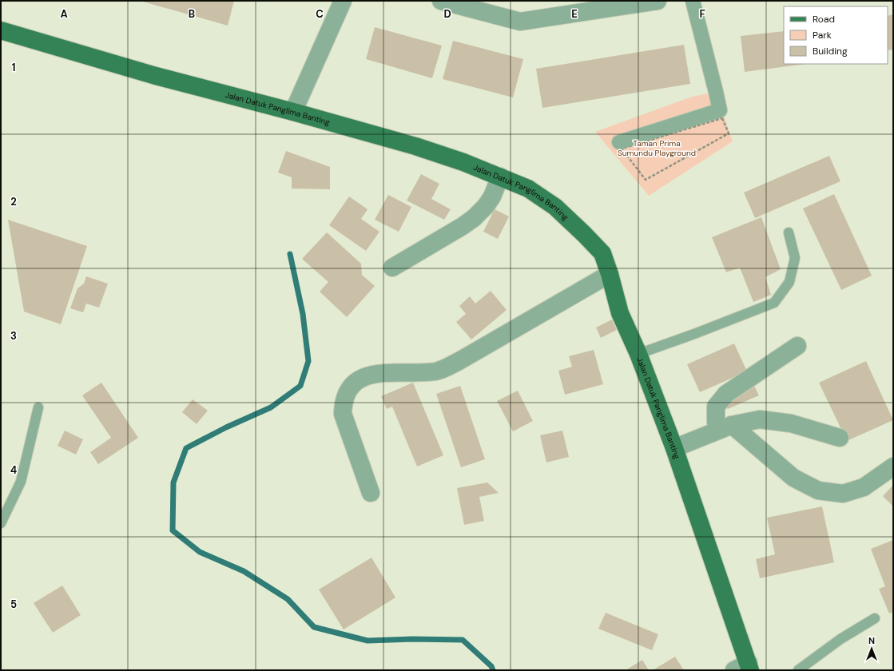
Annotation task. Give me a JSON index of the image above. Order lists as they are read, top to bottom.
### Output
{
  "streets": {
    "main road": ["Jalan Datuk Panglima Banting"]
  },
  "parks": ["Taman Prima Sumundu Playground"],
  "legend": ["Road", "Park", "Building"],
  "north": "top",
  "grid": {
    "columns": [
      "A",
      "B",
      "C",
      "D",
      "E",
      "F"
    ],
    "rows": [
      "1",
      "2",
      "3",
      "4",
      "5"
    ]
  }
}
